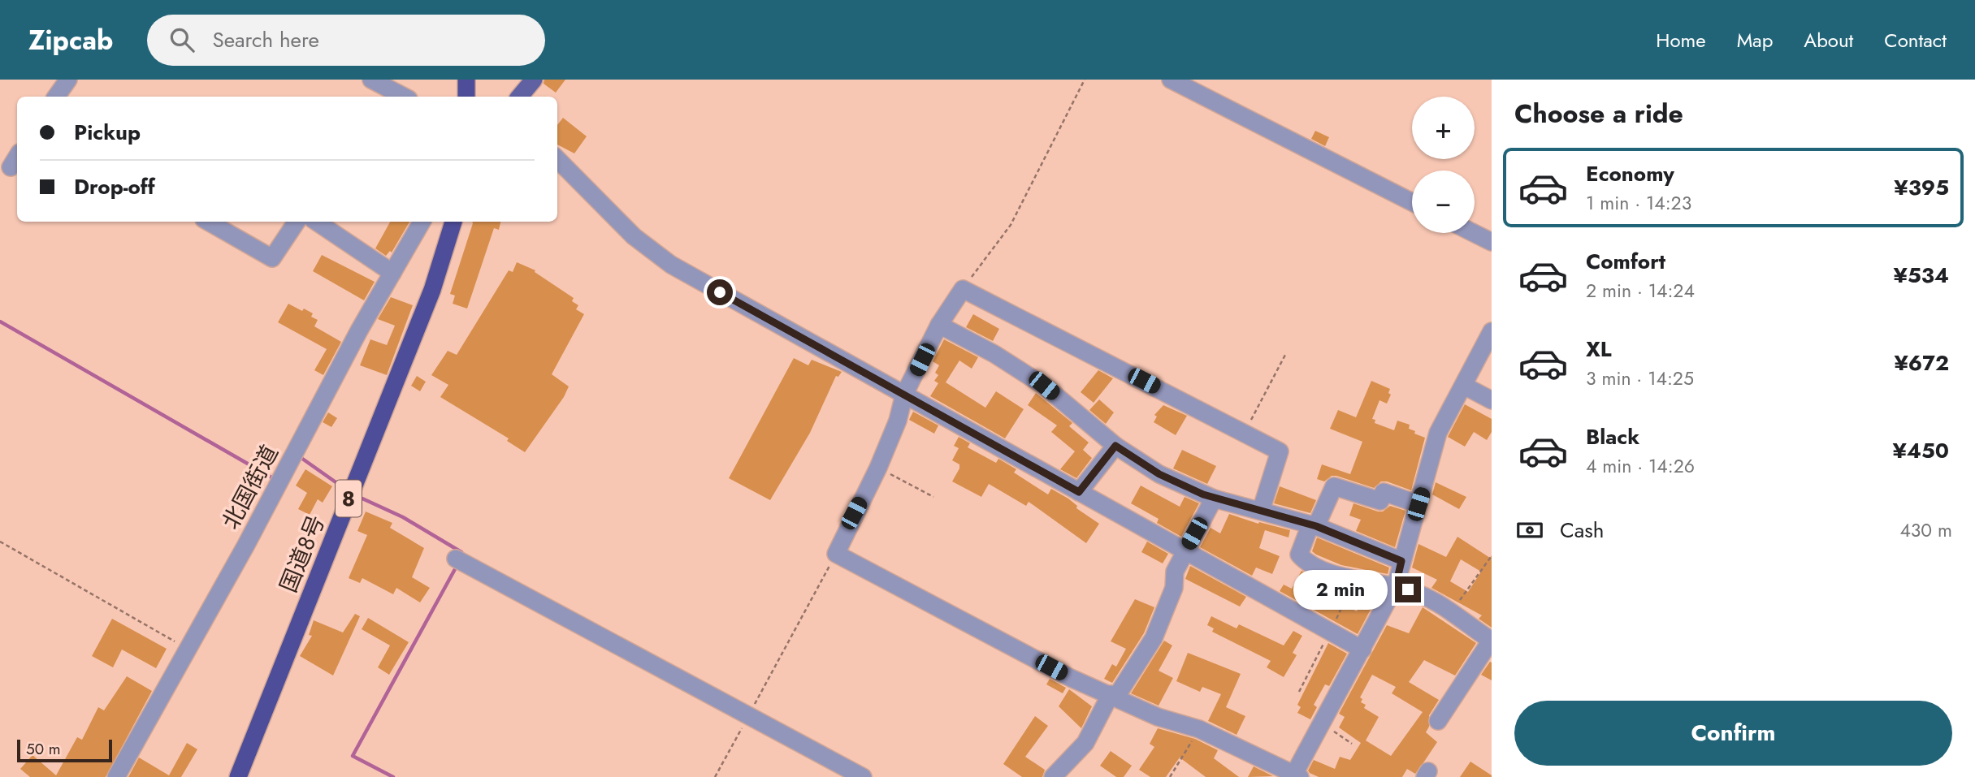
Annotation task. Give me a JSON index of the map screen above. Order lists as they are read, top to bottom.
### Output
{
  "streets": {
    "highway": ["8", "国道8号"],
    "street": ["北国街道"]
  },
  "scale_bar": "50 m",
  "page": {
    "header": "Zipcab",
    "search": "Search here",
    "nav": [
      "Home",
      "Map",
      "About",
      "Contact"
    ],
    "heading": "Choose a ride",
    "map_buttons": ["+", "−"],
    "banner": ["Pickup", "Drop-off"],
    "list": [
      {
        "name": "Economy",
        "note": "1 min · 14:23",
        "value": "¥395"
      },
      {
        "name": "Comfort",
        "note": "2 min · 14:24",
        "value": "¥534"
      },
      {
        "name": "XL",
        "note": "3 min · 14:25",
        "value": "¥672"
      },
      {
        "name": "Black",
        "note": "4 min · 14:26",
        "value": "¥450"
      }
    ],
    "pay": ["Cash", "430 m"],
    "bubble": "2 min",
    "buttons": "Confirm",
    "scale": "50 m"
  }
}
